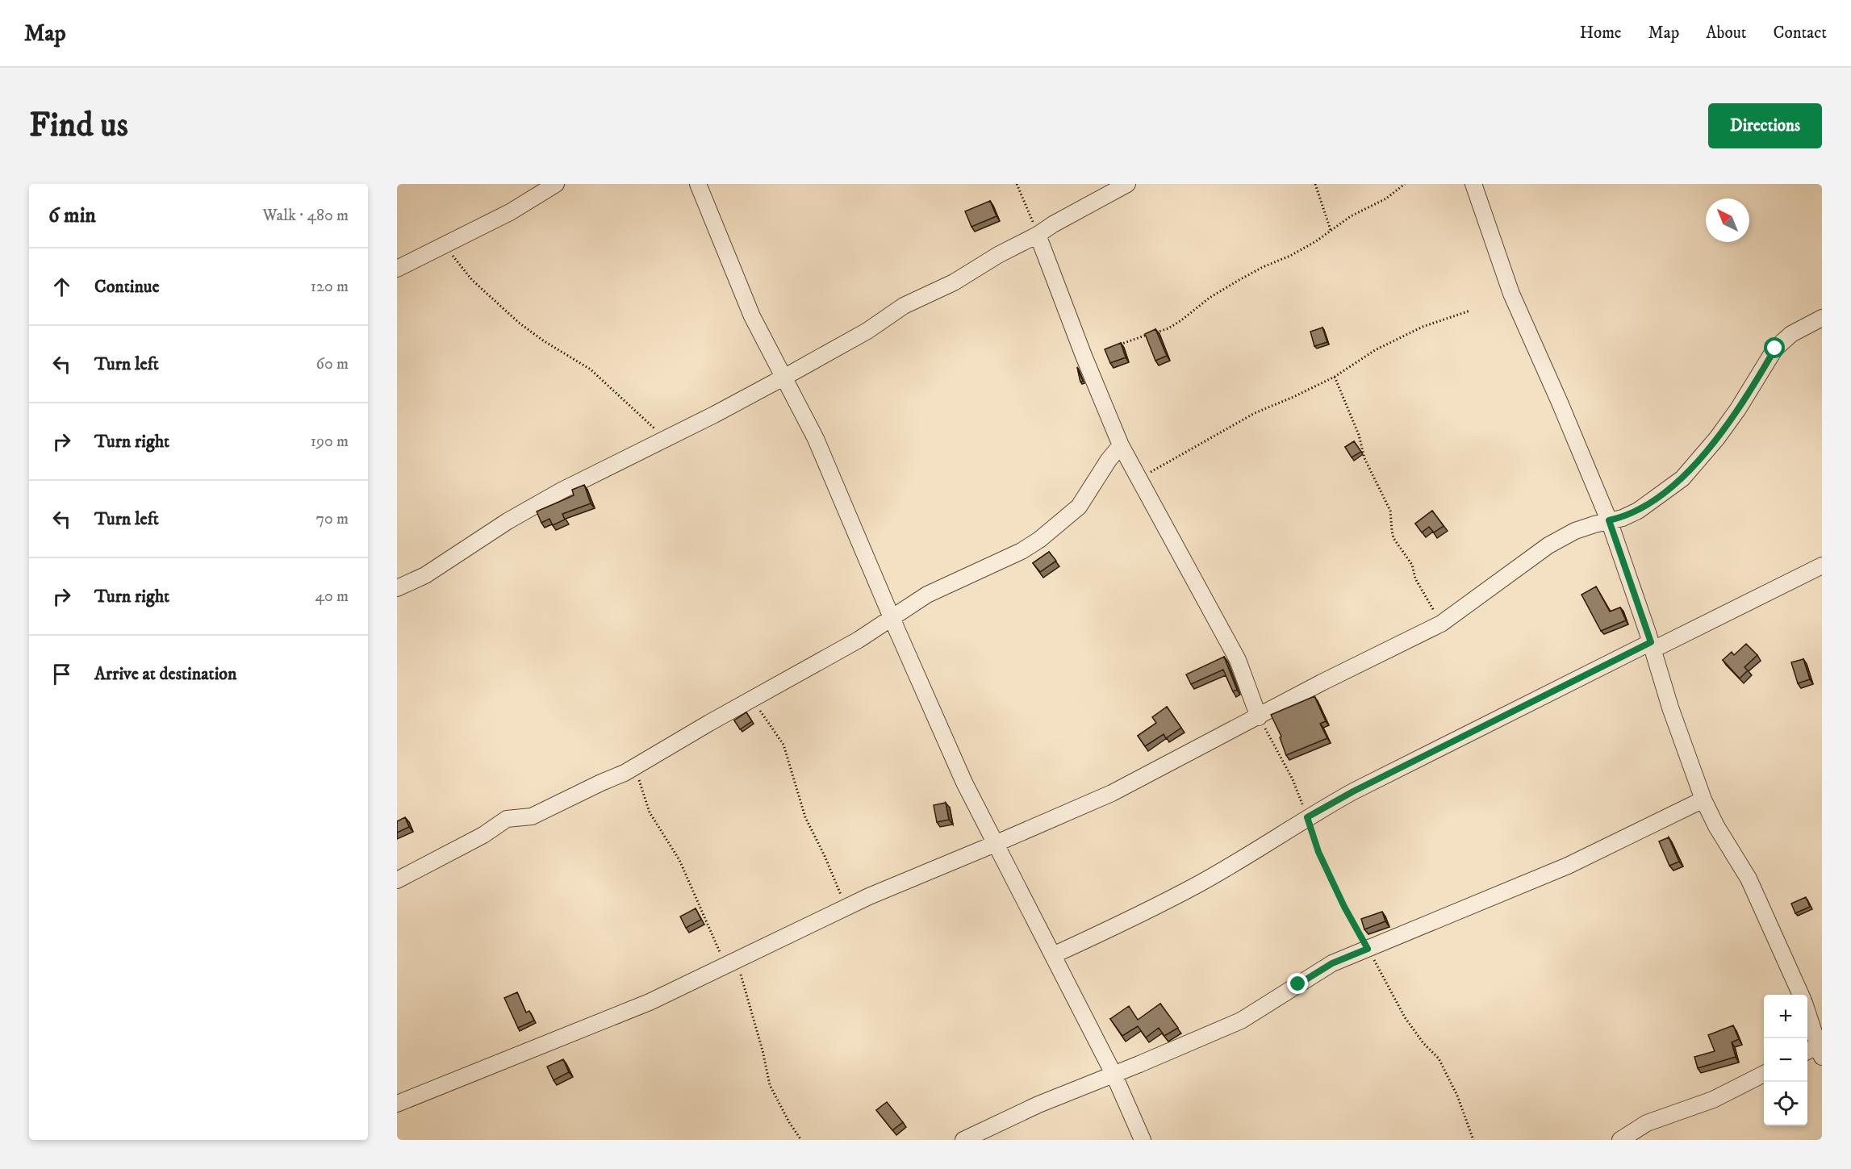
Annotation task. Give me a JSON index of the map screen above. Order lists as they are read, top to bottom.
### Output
{
  "north": "top left",
  "page": {
    "header": "Map",
    "nav": [
      "Home",
      "Map",
      "About",
      "Contact"
    ],
    "buttons": "Directions",
    "title": "Find us",
    "heading": ["6 min", "Walk · 480 m"],
    "list": [
      ["Continue", "120 m"],
      ["Turn left", "60 m"],
      ["Turn right", "190 m"],
      ["Turn left", "70 m"],
      ["Turn right", "40 m"],
      "Arrive at destination"
    ],
    "map_buttons": ["+", "−"]
  }
}
